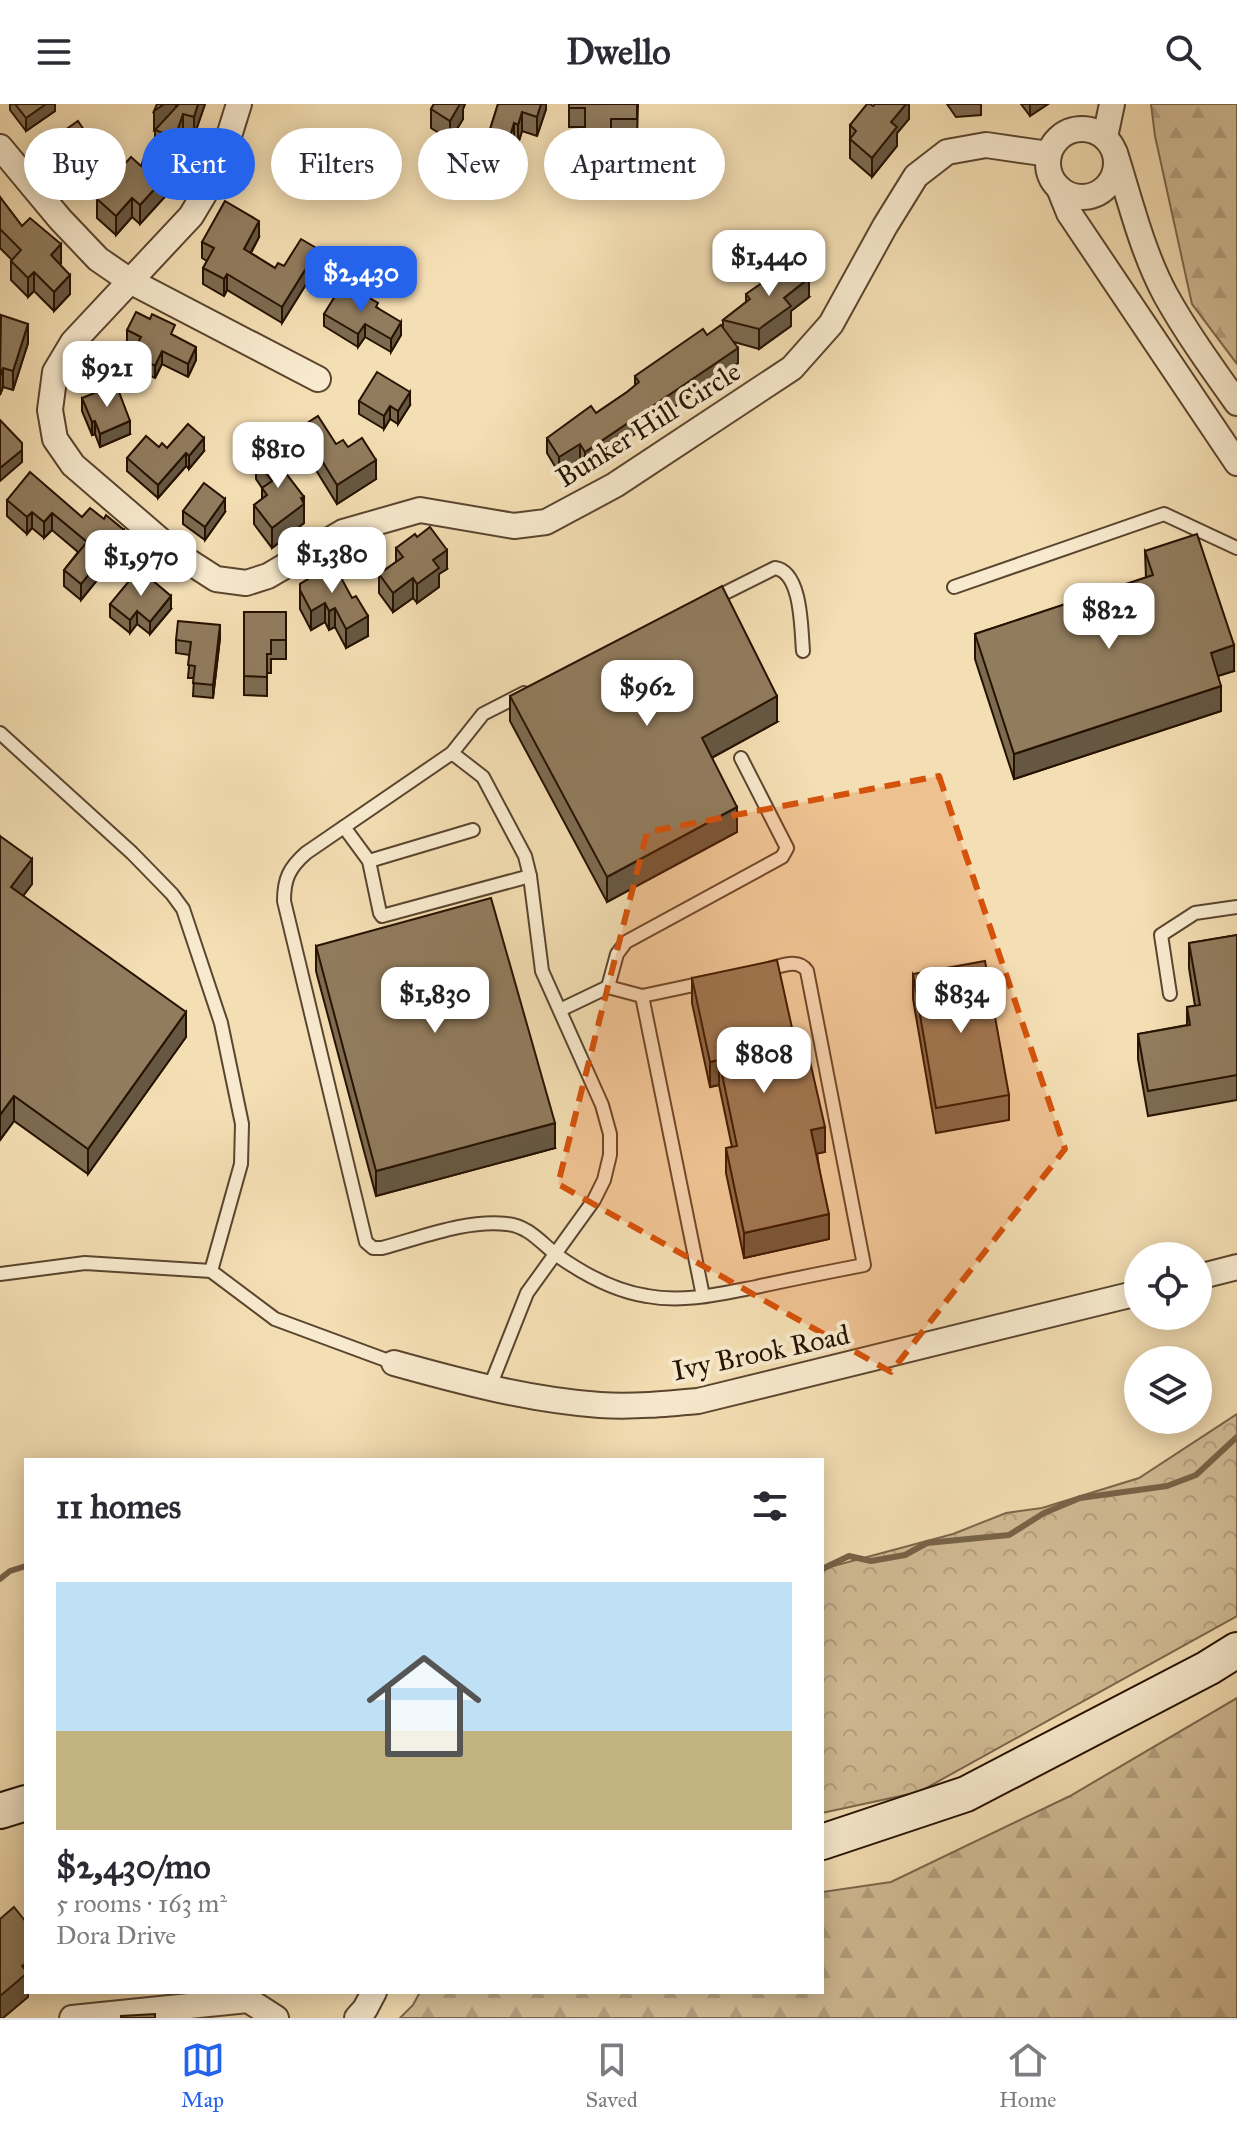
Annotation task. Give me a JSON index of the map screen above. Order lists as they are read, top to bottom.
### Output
{
  "streets": {
    "street": ["Bunker Hill Circle", "Ivy Brook Road"]
  },
  "page": {
    "header": "Dwello",
    "chip": [
      "Buy",
      "Rent",
      "Filters",
      "New",
      "Apartment"
    ],
    "price": [
      "$1,440",
      "$2,430",
      "$921",
      "$810",
      "$1,380",
      "$1,970",
      "$822",
      "$962",
      "$1,830",
      "$834",
      "$808"
    ],
    "heading": "11 homes",
    "list": [
      {
        "name": "$2,430/mo",
        "note": "5 rooms · 163 m² · Dora Drive"
      }
    ],
    "tabs": ["Map", "Saved", "Home"]
  }
}
